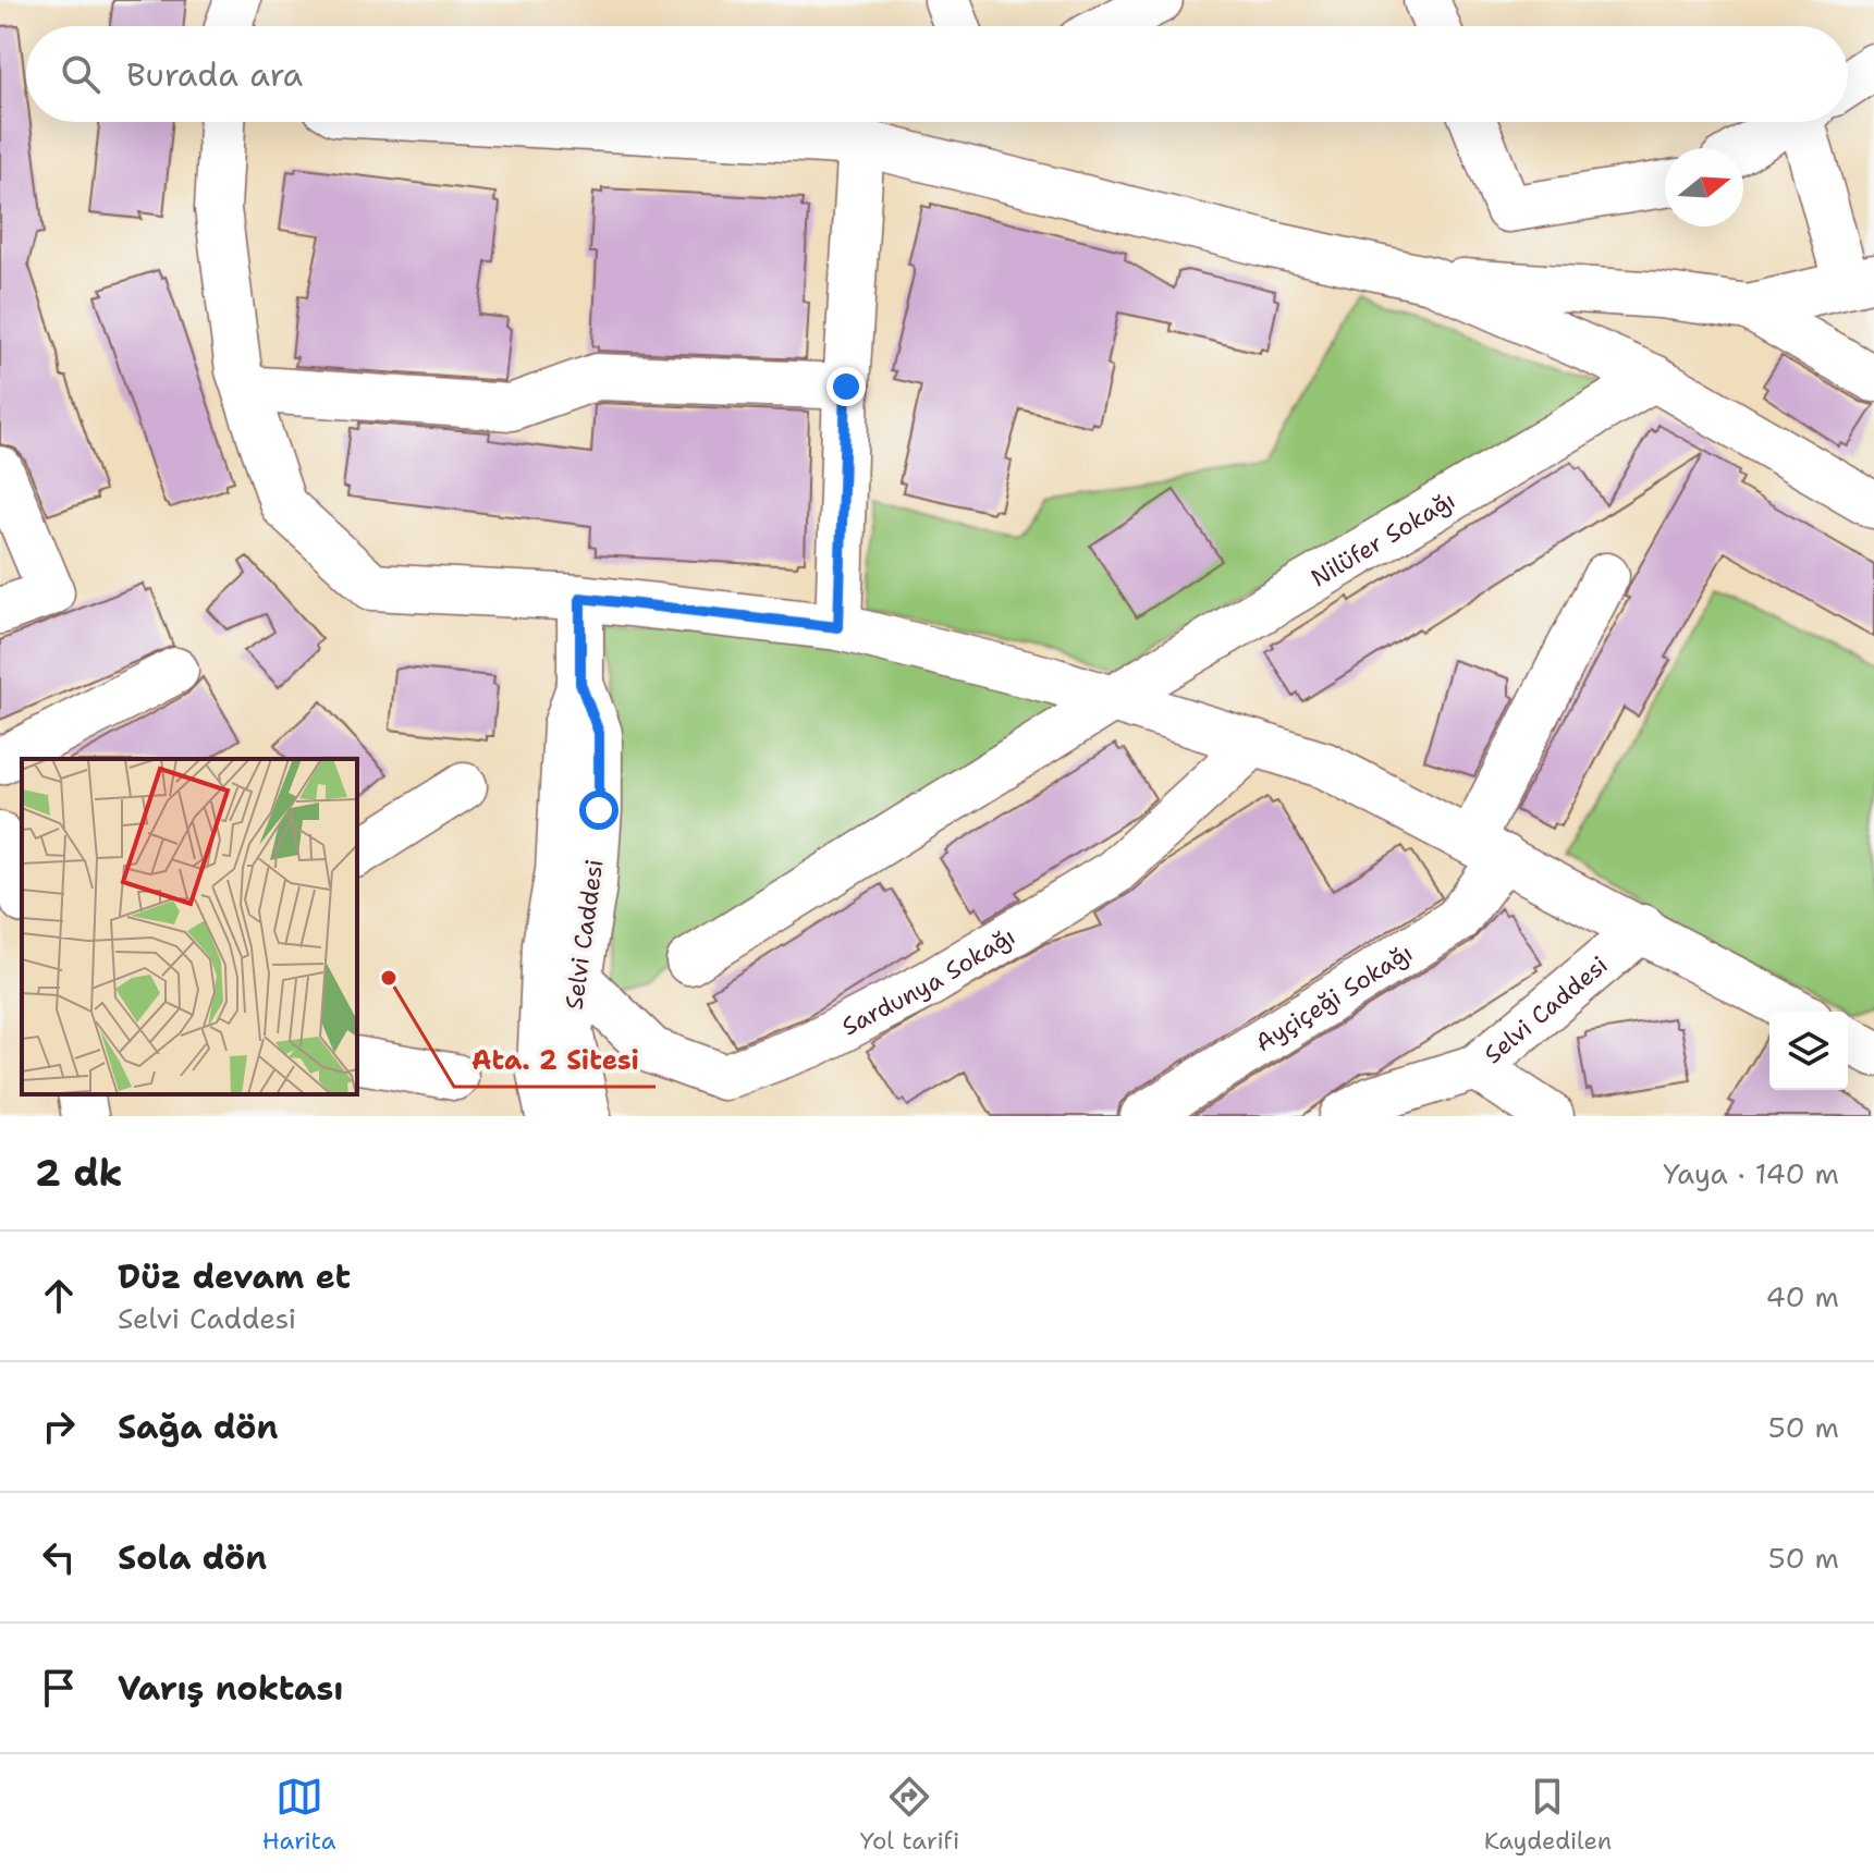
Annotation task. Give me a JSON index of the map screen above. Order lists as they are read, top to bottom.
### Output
{
  "streets": {
    "street": [
      "Nilüfer Sokağı",
      "Selvi Caddesi",
      "Sardunya Sokağı",
      "Ayçiçeği Sokağı"
    ]
  },
  "crossings": [
    ["Selvi Caddesi", "Sardunya Sokağı"]
  ],
  "places": ["Ata. 2 Sitesi"],
  "north": "right",
  "page": {
    "search": "Burada ara",
    "heading": ["2 dk", "Yaya · 140 m"],
    "list": [
      ["Düz devam et", "Selvi Caddesi", "40 m"],
      ["Sağa dön", "50 m"],
      ["Sola dön", "50 m"],
      "Varış noktası"
    ],
    "nav": ["Harita", "Yol tarifi", "Kaydedilen"]
  }
}
